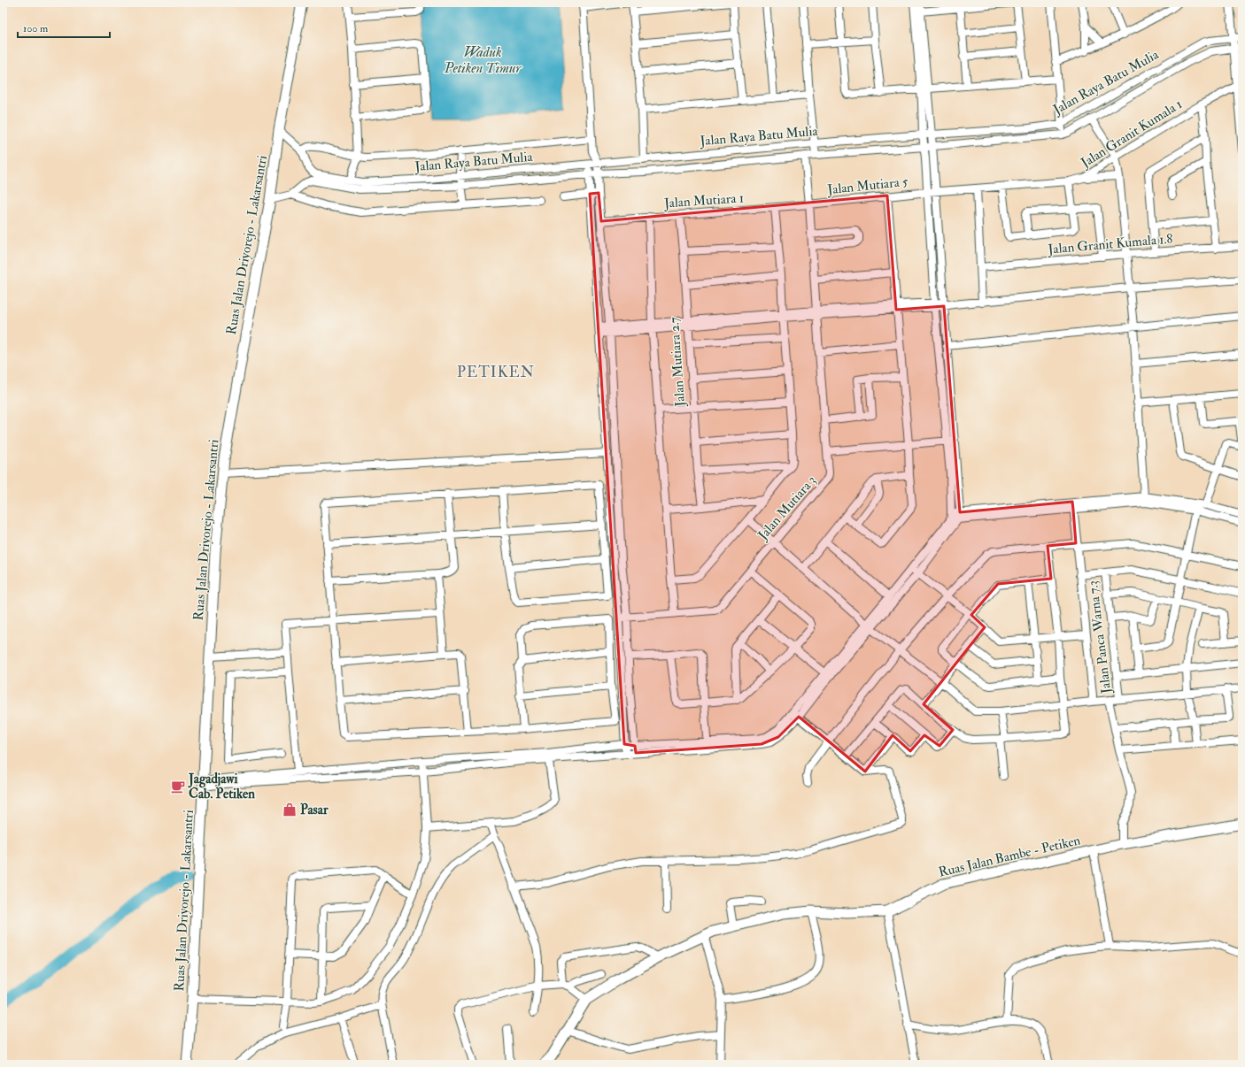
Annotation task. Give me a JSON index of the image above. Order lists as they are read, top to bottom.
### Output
{
  "streets": {
    "main road": ["Ruas Jalan Driyorejo - Lakarsantri", "Ruas Jalan Bambe - Petiken"],
    "street": [
      "Jalan Raya Batu Mulia",
      "Jalan Granit Kumala 1",
      "Jalan Mutiara 5",
      "Jalan Mutiara 1",
      "Jalan Granit Kumala 1.8",
      "Jalan Mutiara 2.7",
      "Jalan Mutiara 3",
      "Jalan Panca Warna 7.3"
    ]
  },
  "crossings": [
    ["Jalan Raya Batu Mulia", "Ruas Jalan Driyorejo - Lakarsantri"],
    ["Jalan Granit Kumala 1", "Jalan Mutiara 5"],
    ["Jalan Mutiara 5", "Jalan Mutiara 1"],
    ["Jalan Mutiara 5", "Jalan Mutiara 3"],
    ["Jalan Mutiara 1", "Jalan Mutiara 2.7"],
    ["Jalan Mutiara 1", "Jalan Mutiara 3"]
  ],
  "districts": ["PETIKEN"],
  "water": ["Waduk Petiken Timur"],
  "places": {
    "cafe": ["Jagadjawi Cab. Petiken"],
    "shop": ["Pasar"]
  },
  "scale_bar": "100 m"
}
